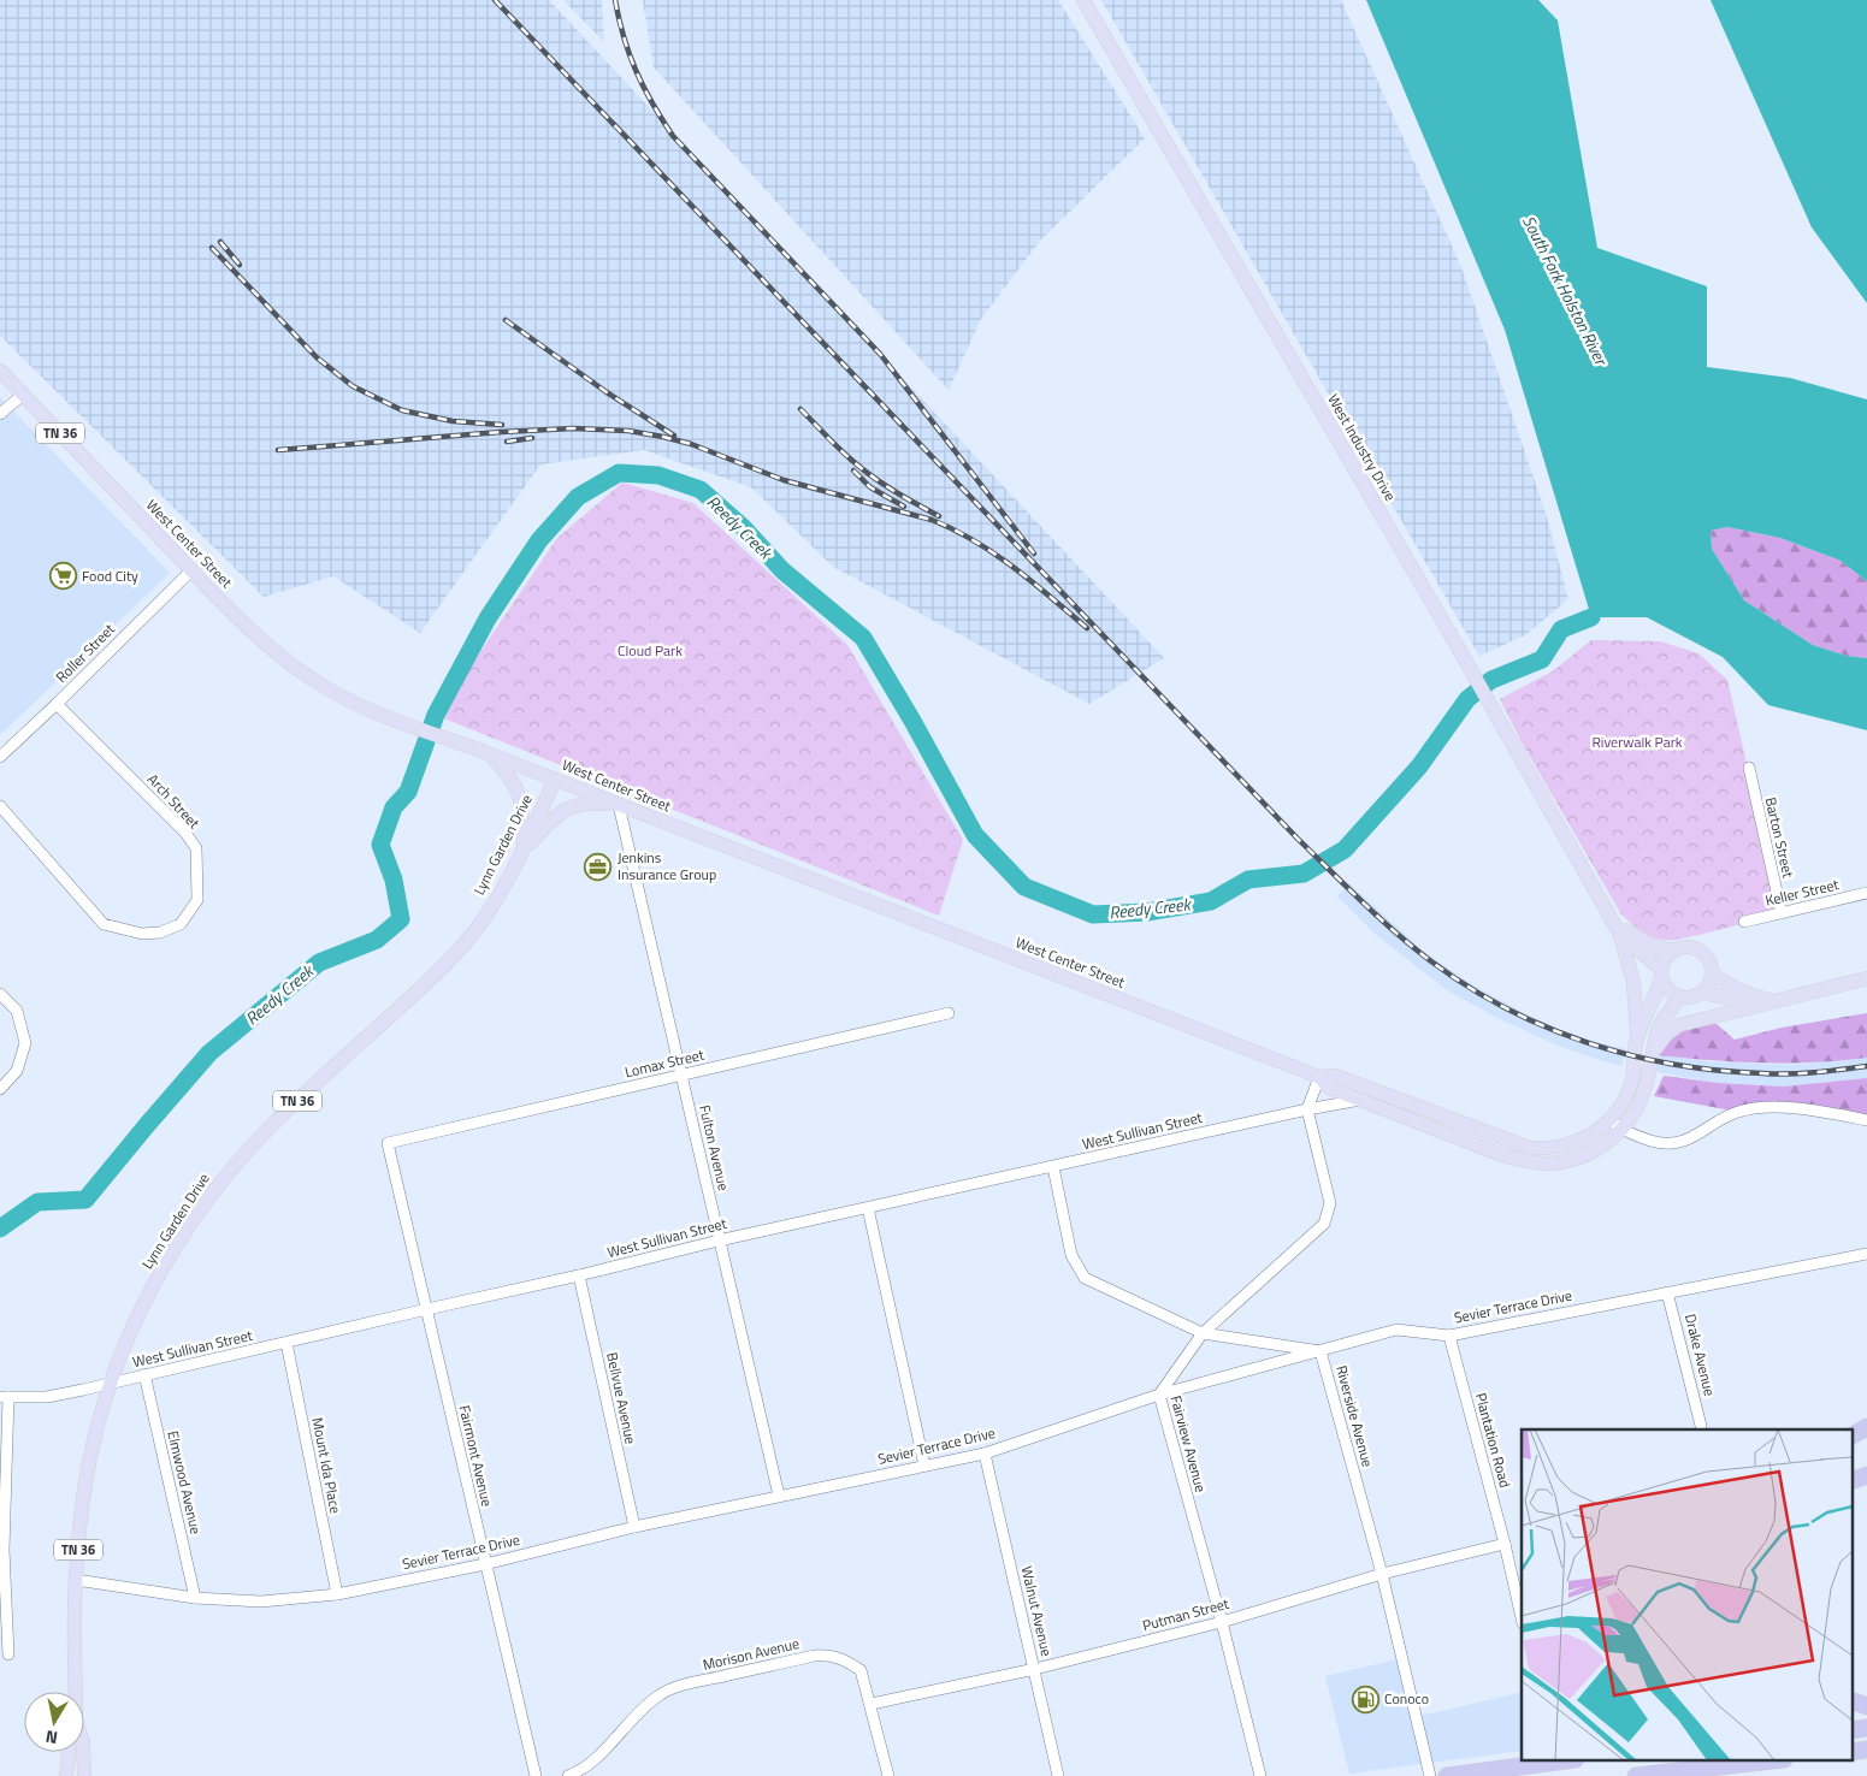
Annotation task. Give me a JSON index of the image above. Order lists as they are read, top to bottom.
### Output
{
  "streets": {
    "main road": [
      "TN 36",
      "West Industry Drive",
      "West Center Street",
      "Lynn Garden Drive"
    ],
    "street": [
      "Roller Street",
      "Arch Street",
      "Barton Street",
      "Keller Street",
      "Lomax Street",
      "West Sullivan Street",
      "Fulton Avenue",
      "Sevier Terrace Drive",
      "Drake Avenue",
      "Bellvue Avenue",
      "Riverside Avenue",
      "Plantation Road",
      "Fairview Avenue",
      "Fairmont Avenue",
      "Mount Ida Place",
      "Elmwood Avenue",
      "Walnut Avenue",
      "Putman Street",
      "Morison Avenue"
    ]
  },
  "crossings": [
    ["West Industry Drive", "West Center Street"],
    ["West Center Street", "Roller Street"],
    ["West Center Street", "Lynn Garden Drive"],
    ["West Center Street", "West Sullivan Street"],
    ["West Center Street", "Fulton Avenue"],
    ["Roller Street", "Arch Street"],
    ["Barton Street", "Keller Street"],
    ["Lynn Garden Drive", "West Sullivan Street"],
    ["Lynn Garden Drive", "Sevier Terrace Drive"],
    ["Lomax Street", "Fulton Avenue"],
    ["Lomax Street", "Fairmont Avenue"],
    ["West Sullivan Street", "Fulton Avenue"],
    ["West Sullivan Street", "Bellvue Avenue"],
    ["West Sullivan Street", "Riverside Avenue"],
    ["West Sullivan Street", "Fairview Avenue"],
    ["West Sullivan Street", "Fairmont Avenue"],
    ["West Sullivan Street", "Mount Ida Place"],
    ["West Sullivan Street", "Elmwood Avenue"],
    ["Fulton Avenue", "Sevier Terrace Drive"],
    ["Sevier Terrace Drive", "Drake Avenue"],
    ["Sevier Terrace Drive", "Bellvue Avenue"],
    ["Sevier Terrace Drive", "Riverside Avenue"],
    ["Sevier Terrace Drive", "Plantation Road"],
    ["Sevier Terrace Drive", "Fairview Avenue"],
    ["Sevier Terrace Drive", "Fairmont Avenue"],
    ["Sevier Terrace Drive", "Mount Ida Place"],
    ["Sevier Terrace Drive", "Elmwood Avenue"],
    ["Sevier Terrace Drive", "Walnut Avenue"],
    ["Riverside Avenue", "Fairview Avenue"],
    ["Riverside Avenue", "Putman Street"],
    ["Plantation Road", "Putman Street"],
    ["Fairview Avenue", "Putman Street"],
    ["Walnut Avenue", "Putman Street"],
    ["Putman Street", "Morison Avenue"]
  ],
  "water": ["South Fork Holston River", "Reedy Creek"],
  "parks": ["Cloud Park", "Riverwalk Park"],
  "places": {
    "supermarket": ["Food City"],
    "office": ["Jenkins Insurance Group"],
    "fuel station": ["Conoco"]
  },
  "north": "bottom"
}
